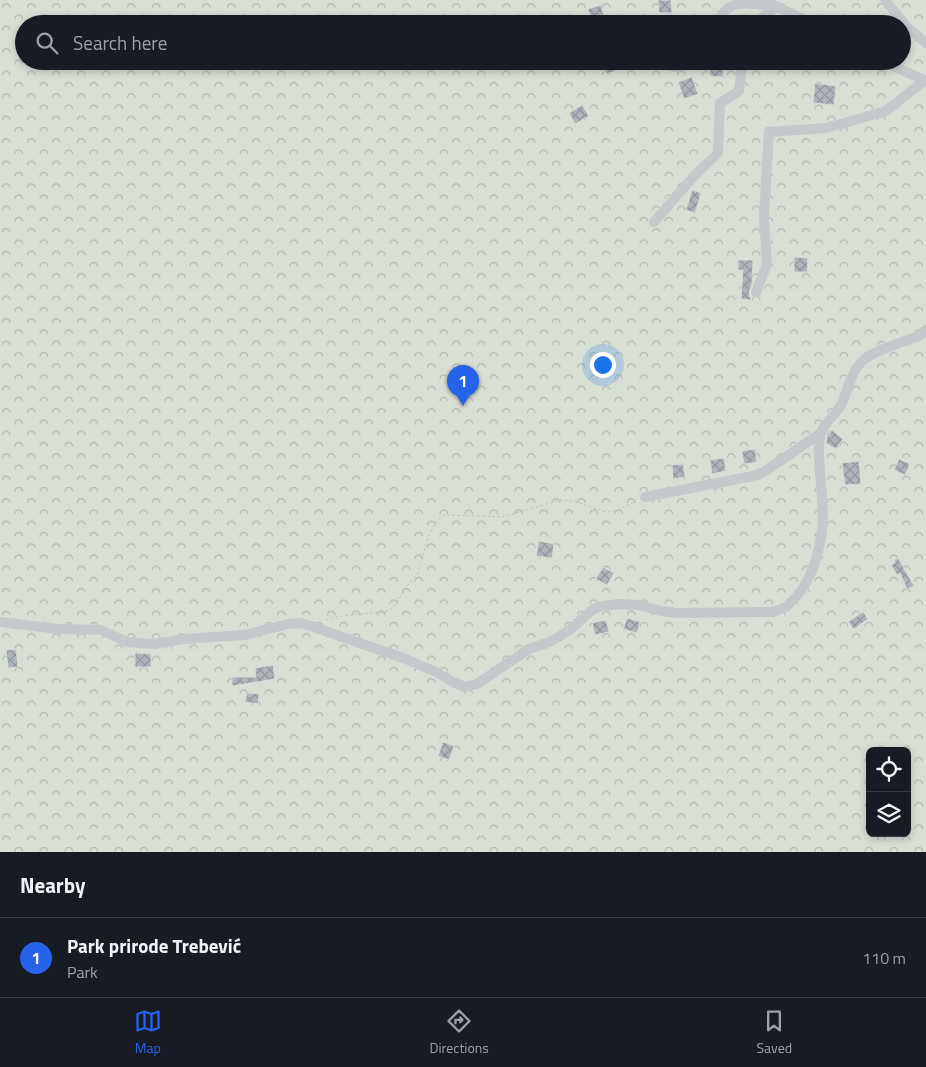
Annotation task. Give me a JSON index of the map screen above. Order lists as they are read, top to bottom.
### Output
{
  "page": {
    "search": "Search here",
    "pins": "1",
    "heading": "Nearby",
    "list": [
      {
        "mark": "1",
        "name": "Park prirode Trebević",
        "note": "Park",
        "value": "110 m"
      }
    ],
    "nav": ["Map", "Directions", "Saved"]
  }
}
